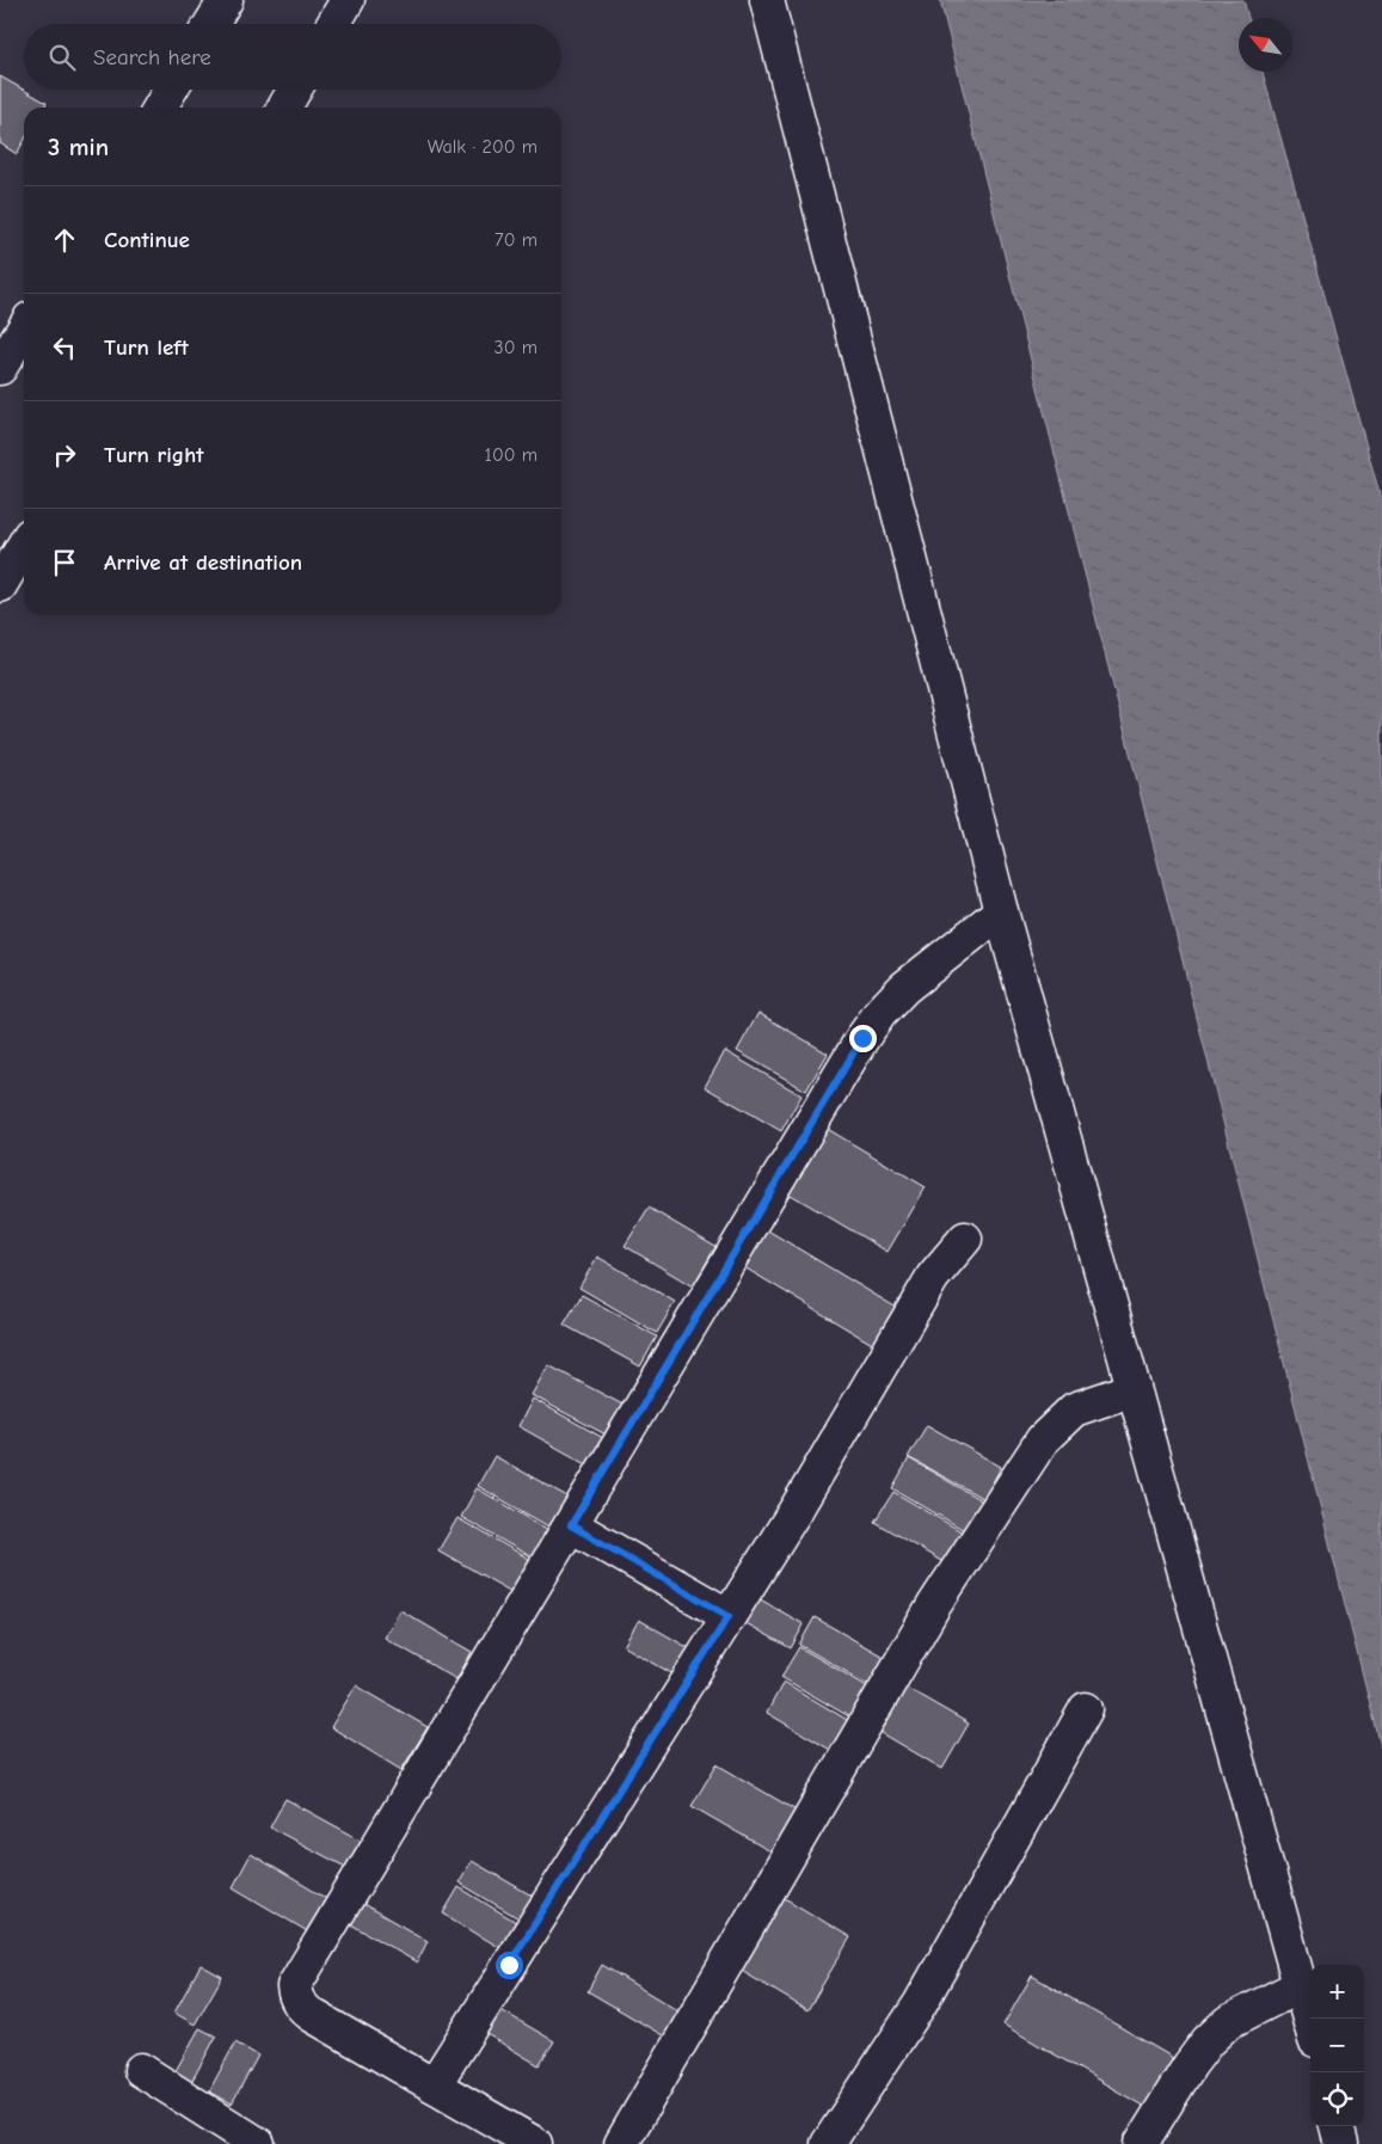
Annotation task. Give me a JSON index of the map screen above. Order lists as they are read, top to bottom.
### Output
{
  "north": "top left",
  "page": {
    "search": "Search here",
    "heading": ["3 min", "Walk · 200 m"],
    "list": [
      ["Continue", "70 m"],
      ["Turn left", "30 m"],
      ["Turn right", "100 m"],
      "Arrive at destination"
    ],
    "map_buttons": ["+", "−"]
  }
}
